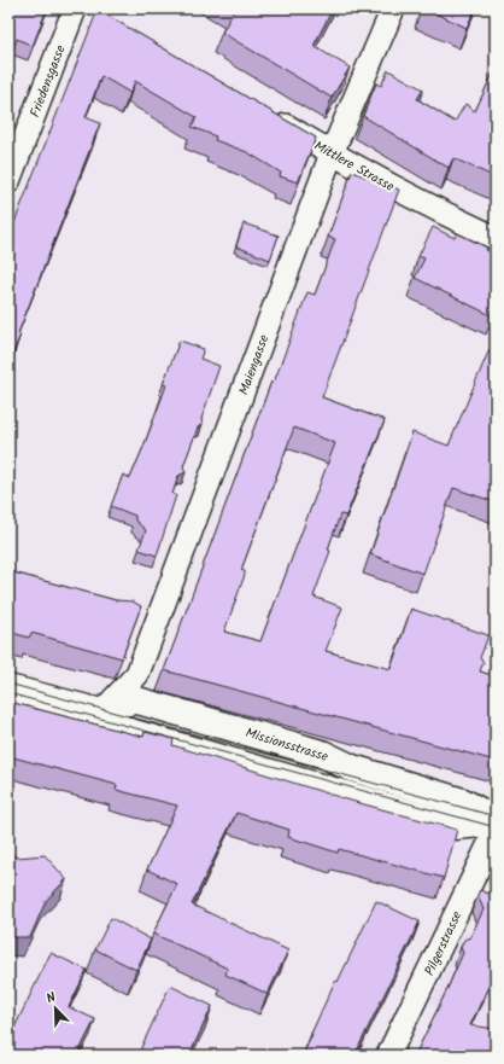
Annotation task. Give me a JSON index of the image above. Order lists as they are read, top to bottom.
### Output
{
  "streets": {
    "street": [
      "Friedensgasse",
      "Mittlere Strasse",
      "Maiengasse",
      "Pilgerstrasse"
    ]
  },
  "crossings": [
    ["Mittlere Strasse", "Maiengasse"]
  ],
  "north": "top left"
}
